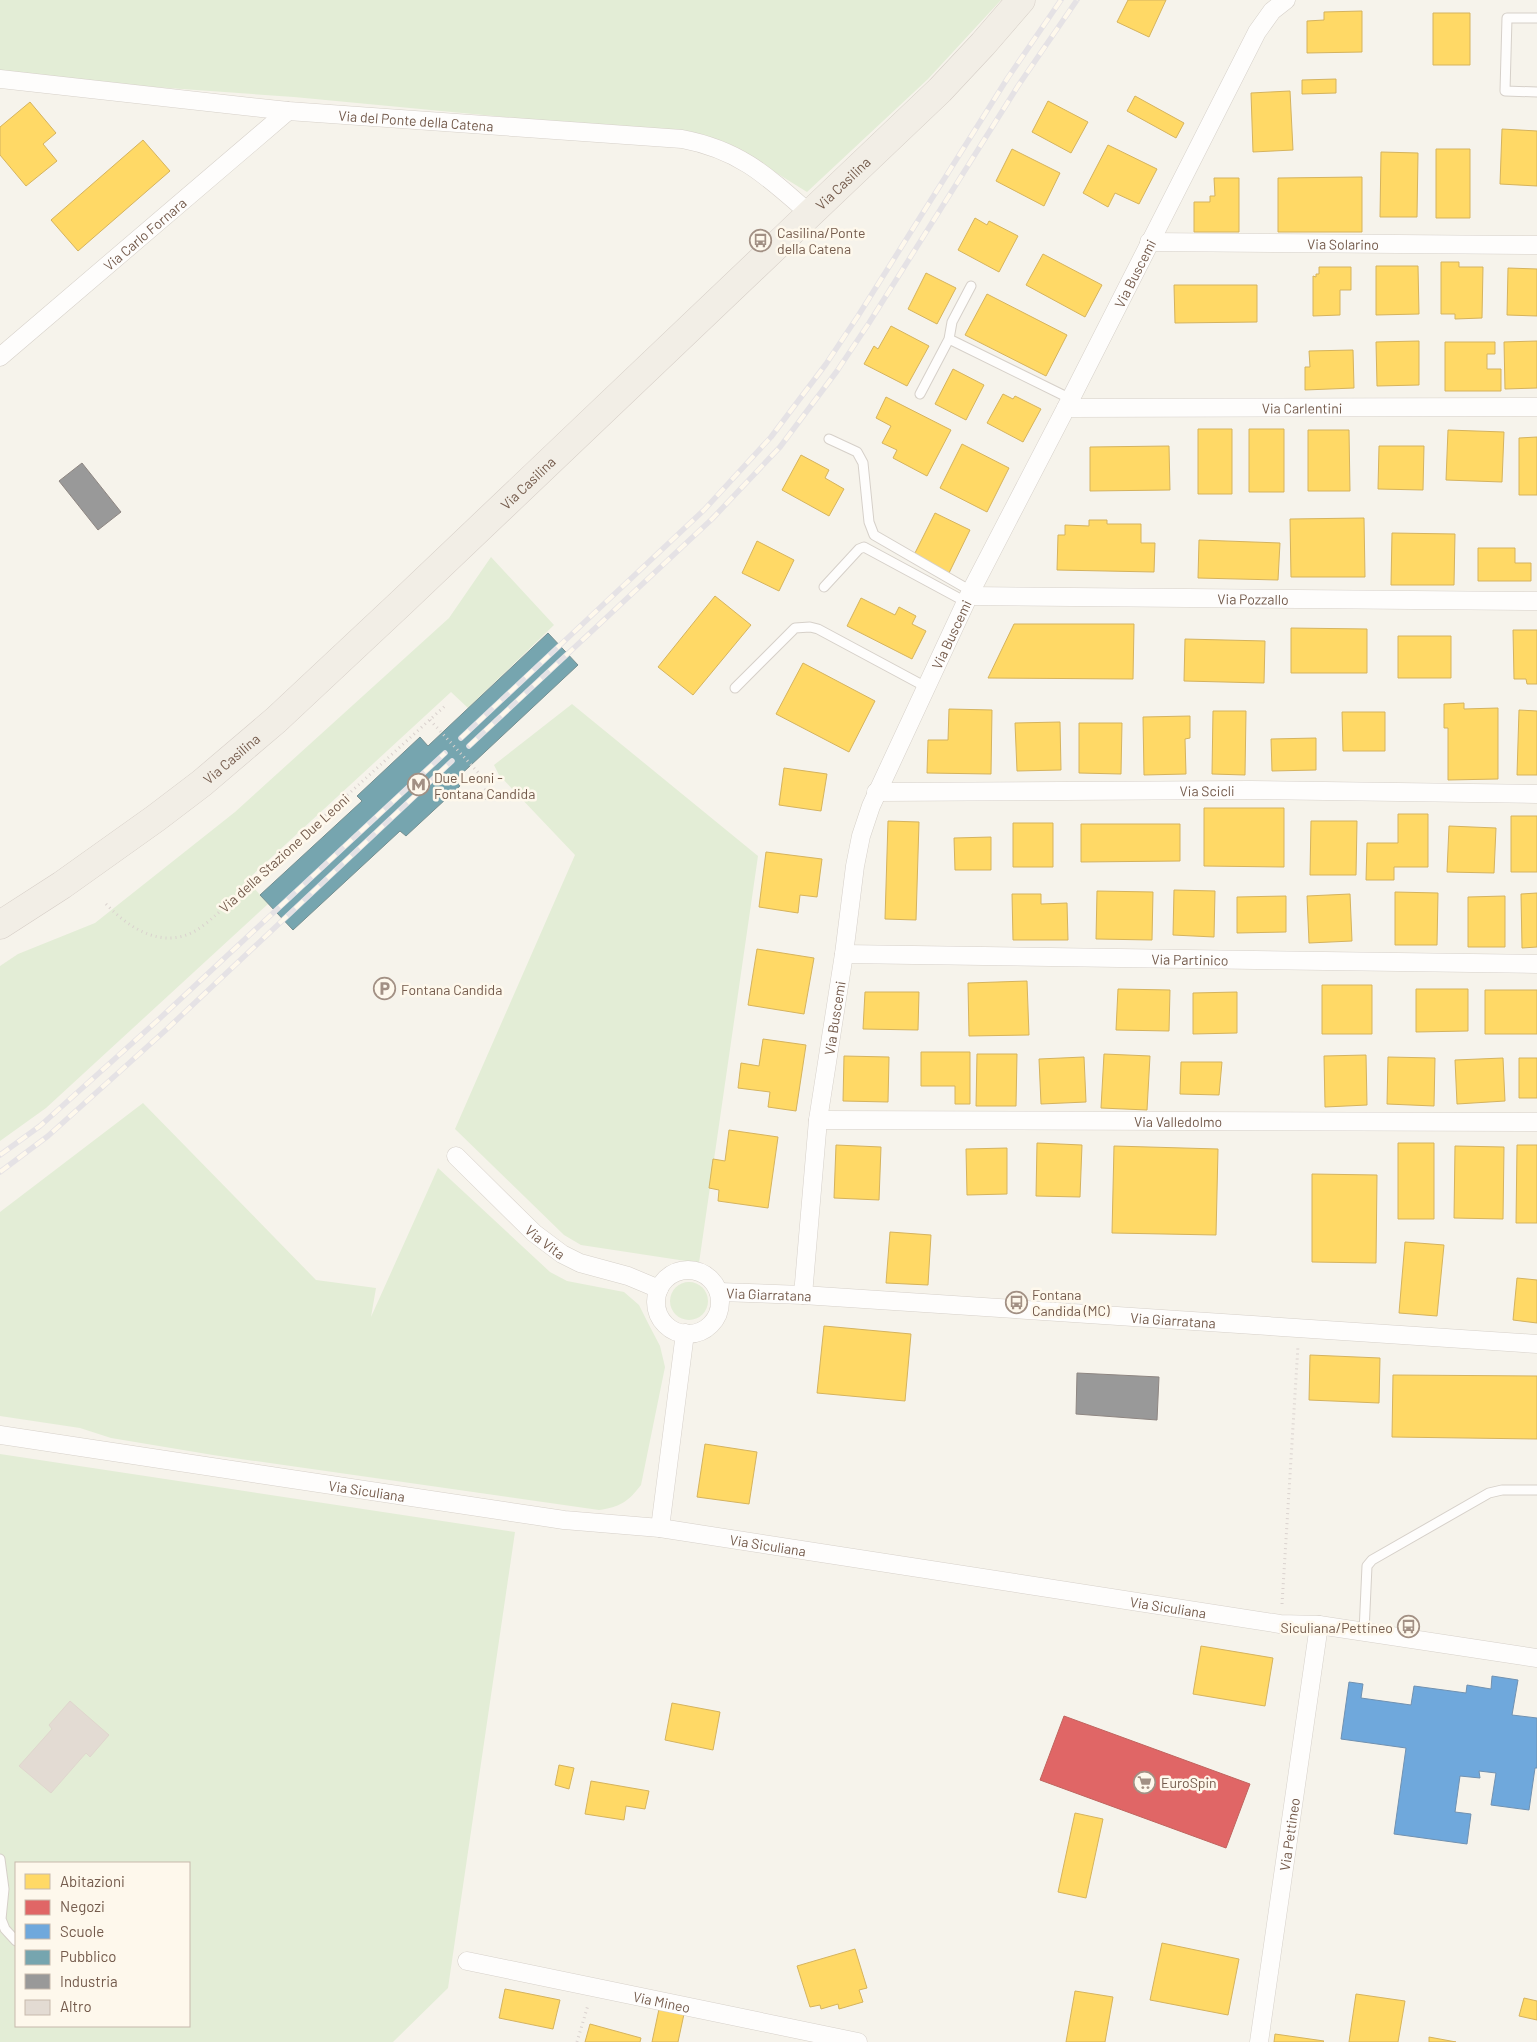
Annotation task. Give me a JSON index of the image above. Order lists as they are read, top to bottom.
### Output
{
  "streets": {
    "main road": ["Via Casilina"],
    "street": [
      "Via del Ponte della Catena",
      "Via Carlo Fornara",
      "Via Solarino",
      "Via Buscemi",
      "Via Carlentini",
      "Via Pozzallo",
      "Via Scicli",
      "Via Partinico",
      "Via Valledolmo",
      "Via Vita",
      "Via Giarratana",
      "Via Siculiana",
      "Via Pettineo",
      "Via Mineo"
    ],
    "path": ["Via della Stazione Due Leoni"]
  },
  "crossings": [
    ["Via del Ponte della Catena", "Via Casilina"],
    ["Via del Ponte della Catena", "Via Carlo Fornara"],
    ["Via Solarino", "Via Buscemi"],
    ["Via Buscemi", "Via Carlentini"],
    ["Via Buscemi", "Via Pozzallo"],
    ["Via Buscemi", "Via Scicli"],
    ["Via Buscemi", "Via Partinico"],
    ["Via Buscemi", "Via Valledolmo"],
    ["Via Buscemi", "Via Giarratana"],
    ["Via Vita", "Via Giarratana"],
    ["Via Siculiana", "Via Pettineo"]
  ],
  "places": {
    "bus stop": ["Casilina/Ponte della Catena", "Fontana Candida (MC)", "Siculiana/Pettineo"],
    "metro station": ["Due Leoni - Fontana Candida"],
    "parking": ["Fontana Candida"],
    "supermarket": ["EuroSpin"]
  },
  "legend": [
    "Abitazioni",
    "Negozi",
    "Scuole",
    "Pubblico",
    "Industria",
    "Altro"
  ]
}
